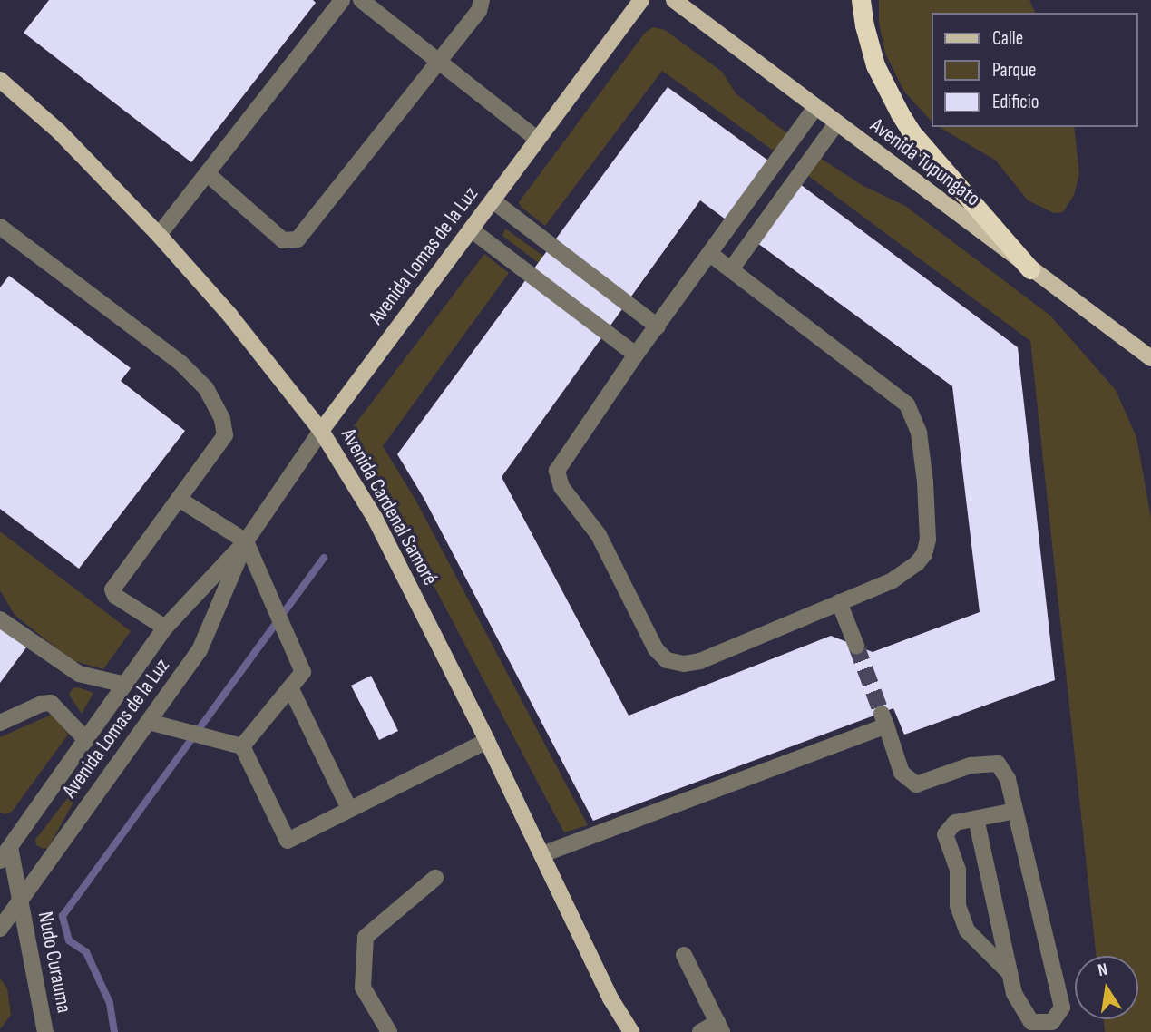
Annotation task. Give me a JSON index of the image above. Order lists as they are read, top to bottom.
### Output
{
  "streets": {
    "main road": ["Avenida Tupungato", "Avenida Lomas de la Luz", "Avenida Cardenal Samoré"],
    "street": ["Nudo Curauma"]
  },
  "crossings": [
    ["Avenida Lomas de la Luz", "Avenida Cardenal Samoré"],
    ["Avenida Lomas de la Luz", "Nudo Curauma"]
  ],
  "legend": ["Calle", "Parque", "Edificio"],
  "north": "top"
}
